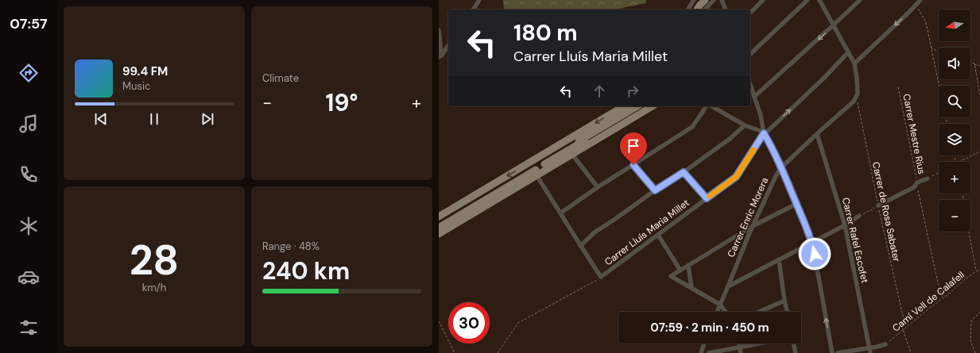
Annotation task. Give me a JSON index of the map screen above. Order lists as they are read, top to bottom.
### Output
{
  "streets": {
    "street": ["Carrer Enric Morera", "Carrer Lluís Maria Millet", "Carrer Rafel Escofet"],
    "path": ["Carrer Mestre Rius", "Carrer de Rosa Sabater", "Camí Vell de Calafell"]
  },
  "crossings": [
    ["Carrer Mestre Rius", "Camí Vell de Calafell"],
    ["Carrer de Rosa Sabater", "Carrer Enric Morera"],
    ["Carrer de Rosa Sabater", "Camí Vell de Calafell"],
    ["Carrer Enric Morera", "Carrer Rafel Escofet"]
  ],
  "north": "left",
  "page": {
    "tabs": "07:57",
    "tile": [
      "Climate",
      ["28", "km/h"],
      ["Range · 48%", "240 km"]
    ],
    "map_buttons": ["+", "−"],
    "turn": ["180 m", "Carrer Lluís Maria Millet"],
    "song": ["99.4 FM", "Music"],
    "heat": ["−", "19°", "+"],
    "limit": "30",
    "trip": "07:59 · 2 min · 450 m"
  }
}
